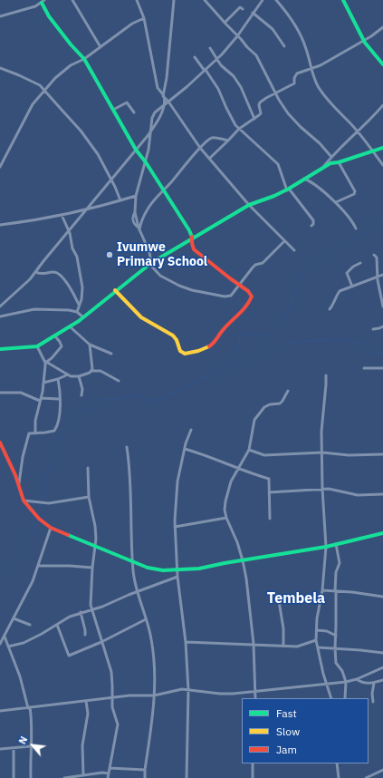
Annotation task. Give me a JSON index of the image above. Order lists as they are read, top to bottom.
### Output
{
  "districts": ["Tembela"],
  "places": ["Ivumwe Primary School"],
  "legend": ["Fast", "Slow", "Jam"],
  "north": "top left"
}
